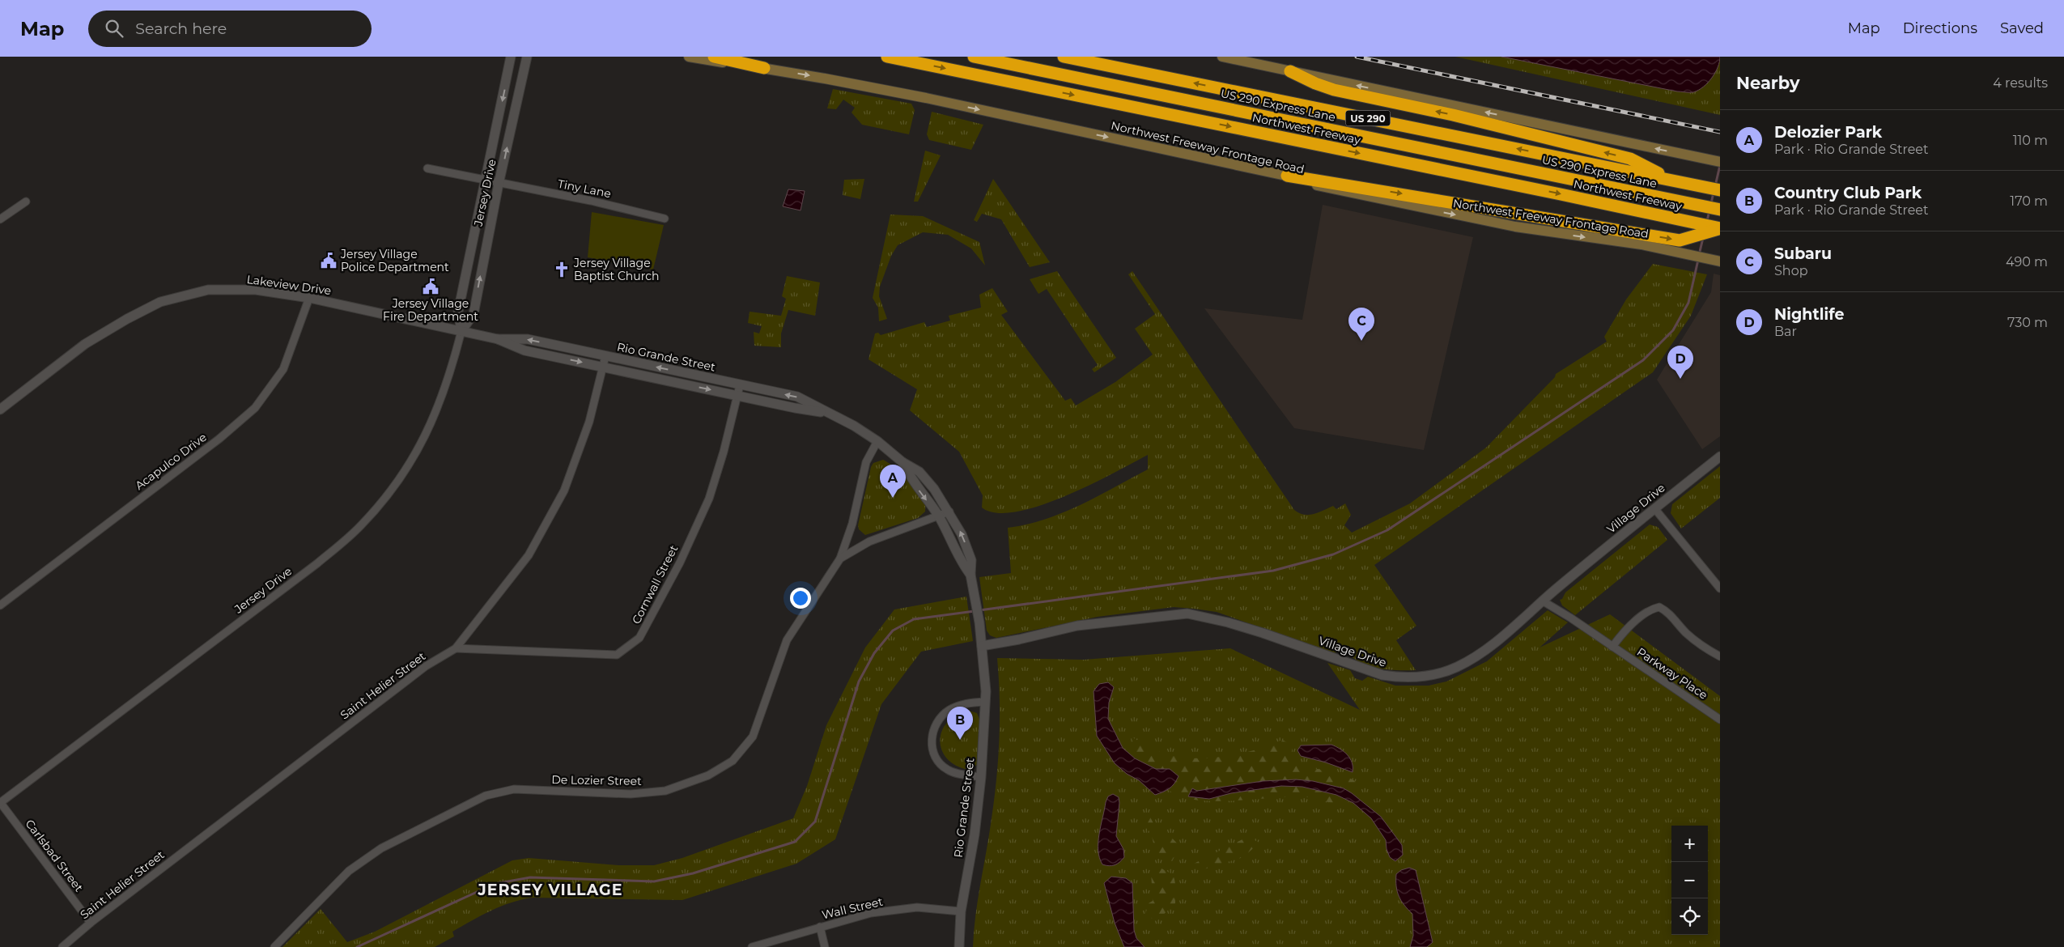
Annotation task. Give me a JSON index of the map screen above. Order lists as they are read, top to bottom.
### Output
{
  "streets": {
    "highway": ["US 290 Express Lane", "US 290", "Northwest Freeway"],
    "main road": ["Northwest Freeway Frontage Road"],
    "street": [
      "Tiny Lane",
      "Jersey Drive",
      "Lakeview Drive",
      "Rio Grande Street",
      "Acapulco Drive",
      "Village Drive",
      "Cornwall Street",
      "Parkway Place",
      "Saint Helier Street",
      "De Lozier Street",
      "Carlsbad Street",
      "Wall Street"
    ]
  },
  "crossings": [
    ["Tiny Lane", "Jersey Drive"],
    ["Jersey Drive", "Lakeview Drive"],
    ["Jersey Drive", "Rio Grande Street"],
    ["Jersey Drive", "Carlsbad Street"],
    ["Lakeview Drive", "Rio Grande Street"],
    ["Lakeview Drive", "Acapulco Drive"],
    ["Rio Grande Street", "Village Drive"],
    ["Rio Grande Street", "Cornwall Street"],
    ["Rio Grande Street", "Saint Helier Street"],
    ["Rio Grande Street", "De Lozier Street"],
    ["Rio Grande Street", "Wall Street"],
    ["Village Drive", "Parkway Place"],
    ["Cornwall Street", "Saint Helier Street"],
    ["Saint Helier Street", "Carlsbad Street"]
  ],
  "one_way": ["Northwest Freeway Frontage Road"],
  "districts": ["JERSEY VILLAGE"],
  "places": {
    "public building": ["Jersey Village Police Department", "Jersey Village Fire Department"],
    "church": ["Jersey Village Baptist Church"]
  },
  "page": {
    "header": "Map",
    "search": "Search here",
    "nav": ["Map", "Directions", "Saved"],
    "heading": ["Nearby", "4 results"],
    "list": [
      {
        "mark": "A",
        "name": "Delozier Park",
        "note": "Park · Rio Grande Street",
        "value": "110 m"
      },
      {
        "mark": "B",
        "name": "Country Club Park",
        "note": "Park · Rio Grande Street",
        "value": "170 m"
      },
      {
        "mark": "C",
        "name": "Subaru",
        "note": "Shop",
        "value": "490 m"
      },
      {
        "mark": "D",
        "name": "Nightlife",
        "note": "Bar",
        "value": "730 m"
      }
    ],
    "pins": [
      "C",
      "D",
      "A",
      "B"
    ],
    "map_buttons": ["+", "−"]
  }
}
